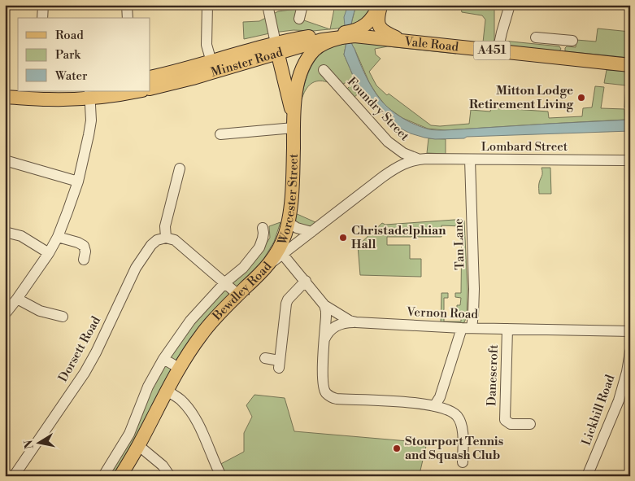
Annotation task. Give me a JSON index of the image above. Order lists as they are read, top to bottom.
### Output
{
  "streets": {
    "main road": [
      "Vale Road",
      "A451",
      "Minster Road",
      "Worcester Street",
      "Bewdley Road"
    ],
    "street": [
      "Foundry Street",
      "Lombard Street",
      "Tan Lane",
      "Vernon Road",
      "Dorsett Road",
      "Danescroft",
      "Lickhill Road"
    ]
  },
  "crossings": [
    ["Vale Road", "A451"],
    ["Vale Road", "Minster Road"],
    ["Vale Road", "Worcester Street"],
    ["A451", "Minster Road"],
    ["A451", "Worcester Street"],
    ["Minster Road", "Worcester Street"],
    ["Foundry Street", "Lombard Street"],
    ["Foundry Street", "Bewdley Road"],
    ["Lombard Street", "Tan Lane"],
    ["Lombard Street", "Bewdley Road"],
    ["Worcester Street", "Bewdley Road"],
    ["Tan Lane", "Vernon Road"],
    ["Bewdley Road", "Vernon Road"],
    ["Vernon Road", "Danescroft"]
  ],
  "places": ["Mitton Lodge Retirement Living", "Christadelphian Hall", "Stourport Tennis and Squash Club"],
  "legend": ["Road", "Park", "Water"],
  "north": "left"
}
